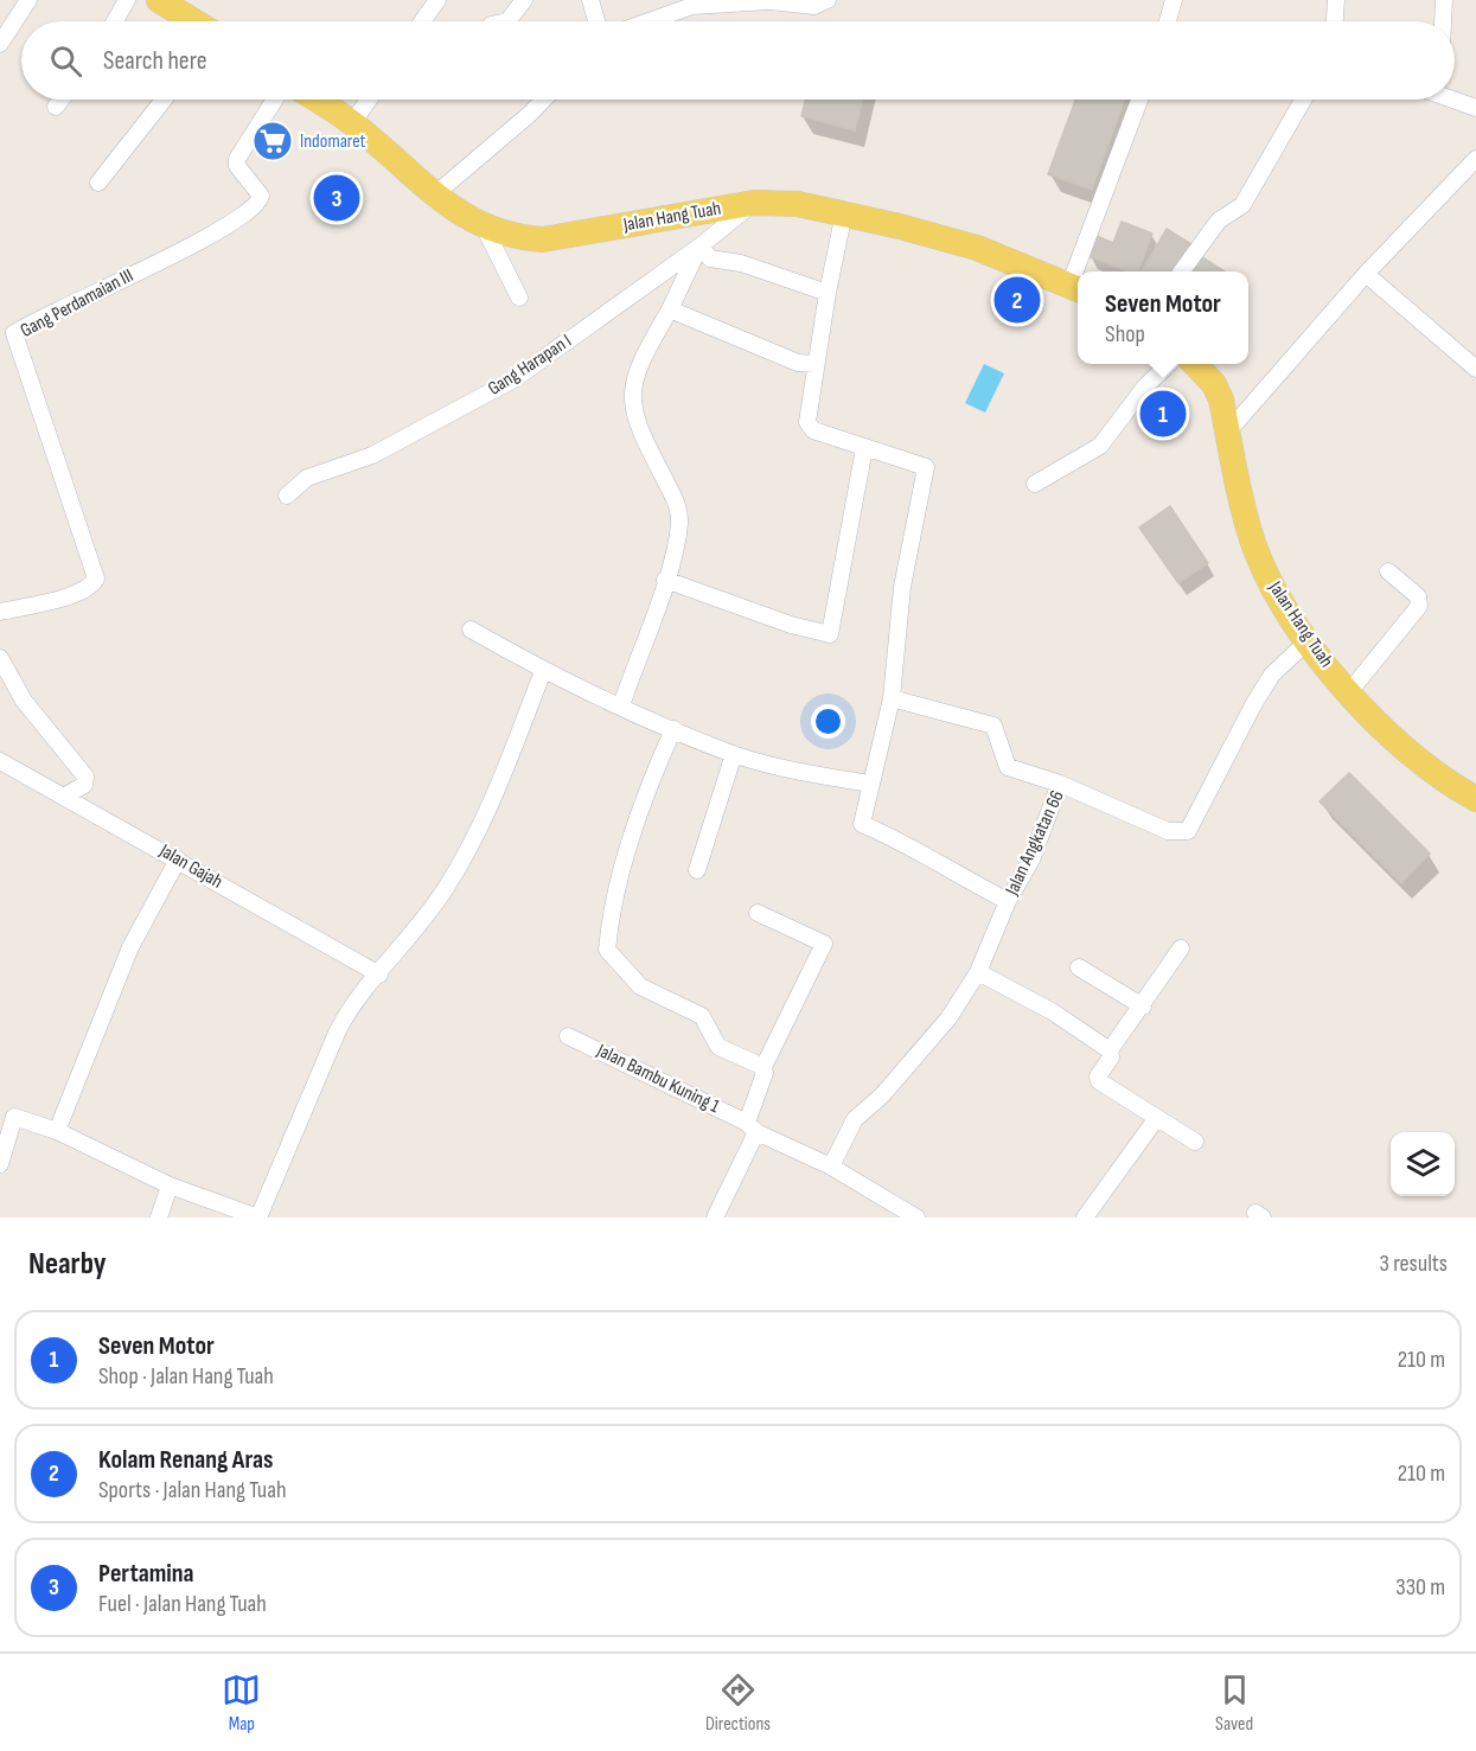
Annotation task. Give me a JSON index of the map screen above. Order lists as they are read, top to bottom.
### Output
{
  "streets": {
    "main road": ["Jalan Hang Tuah"],
    "street": [
      "Gang Perdamaian III",
      "Gang Harapan I",
      "Jalan Angkatan 66",
      "Jalan Gajah",
      "Jalan Bambu Kuning 1"
    ]
  },
  "crossings": [
    ["Jalan Hang Tuah", "Gang Harapan I"],
    ["Jalan Hang Tuah", "Jalan Angkatan 66"],
    ["Jalan Angkatan 66", "Jalan Bambu Kuning 1"]
  ],
  "places": {
    "supermarket": ["Indomaret"]
  },
  "page": {
    "search": "Search here",
    "pins": ["3", "2", "1"],
    "popup": ["Seven Motor", "Shop"],
    "heading": ["Nearby", "3 results"],
    "list": [
      {
        "mark": "1",
        "name": "Seven Motor",
        "note": "Shop · Jalan Hang Tuah",
        "value": "210 m"
      },
      {
        "mark": "2",
        "name": "Kolam Renang Aras",
        "note": "Sports · Jalan Hang Tuah",
        "value": "210 m"
      },
      {
        "mark": "3",
        "name": "Pertamina",
        "note": "Fuel · Jalan Hang Tuah",
        "value": "330 m"
      }
    ],
    "nav": ["Map", "Directions", "Saved"]
  }
}
